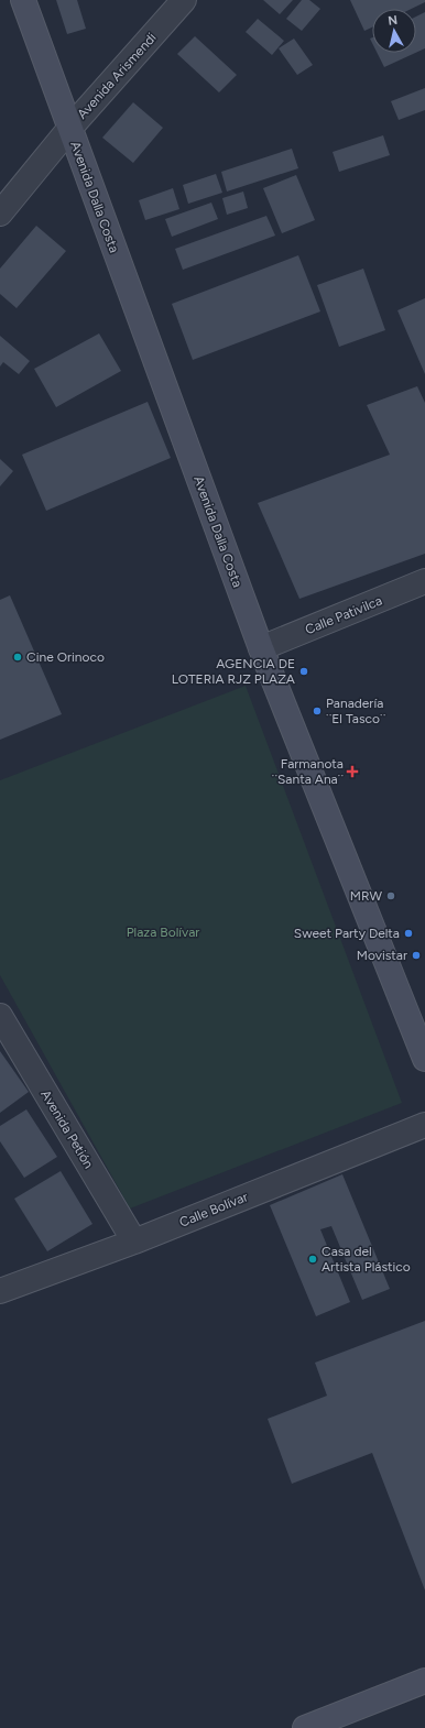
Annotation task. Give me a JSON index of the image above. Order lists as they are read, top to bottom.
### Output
{
  "streets": {
    "main road": ["Avenida Dalla Costa"],
    "street": [
      "Avenida Arismendi",
      "Calle Pativilca",
      "Avenida Petión",
      "Calle Bolívar"
    ]
  },
  "crossings": [
    ["Avenida Arismendi", "Avenida Dalla Costa"],
    ["Avenida Dalla Costa", "Calle Pativilca"],
    ["Avenida Petión", "Calle Bolívar"]
  ],
  "parks": ["Plaza Bolívar"],
  "places": {
    "other": [
      "Cine Orinoco",
      "AGENCIA DE LOTERIA RJZ PLAZA",
      "Panadería ¨El Tasco¨",
      "MRW",
      "Sweet Party Delta",
      "Movistar",
      "Casa del Artista Plástico"
    ],
    "health": ["Farmanota ¨Santa Ana¨"]
  },
  "north": "top"
}
